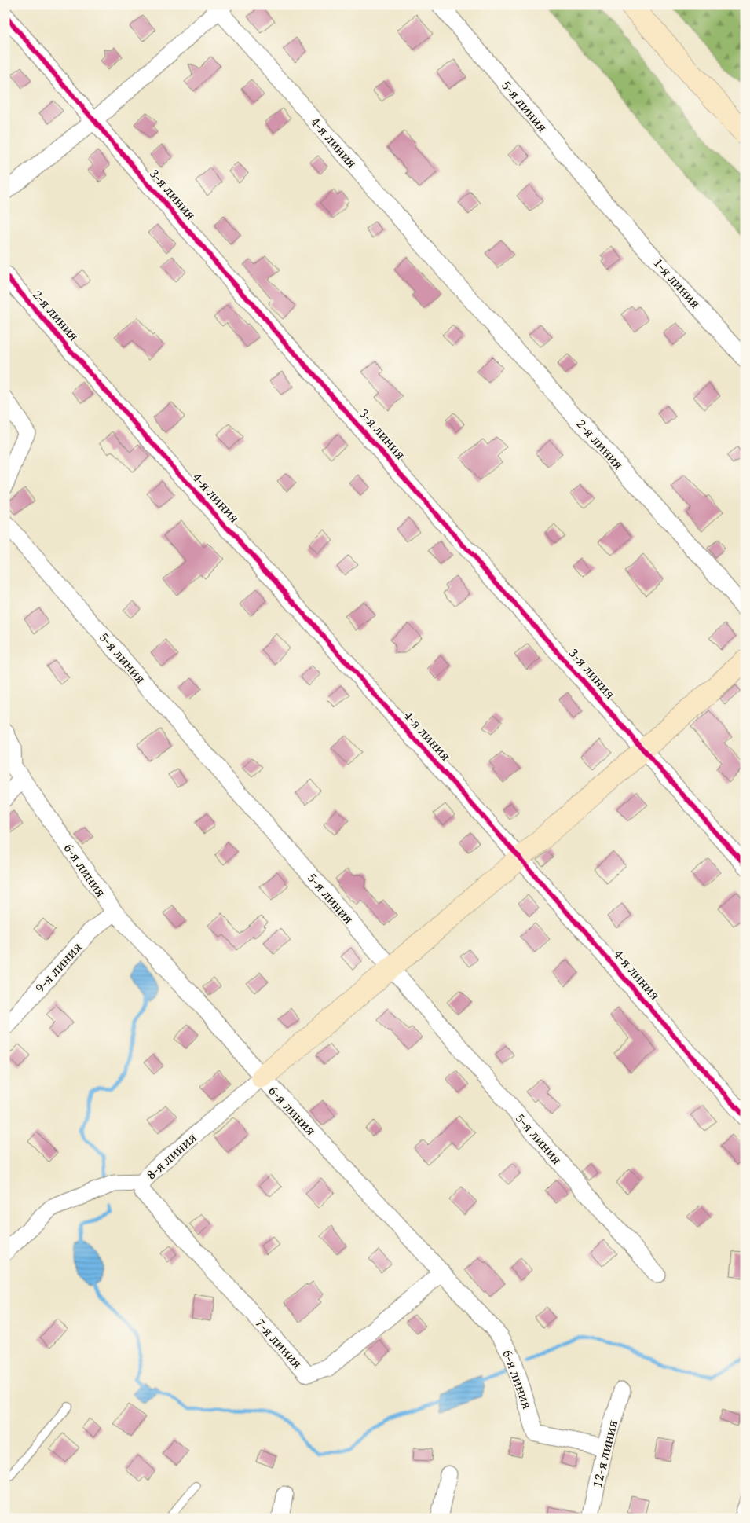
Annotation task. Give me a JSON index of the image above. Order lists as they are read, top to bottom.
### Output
{
  "streets": {
    "street": [
      "5-я линия",
      "4-я линия",
      "3-я линия",
      "1-я линия",
      "2-я линия",
      "6-я линия",
      "9-я линия",
      "8-я линия",
      "7-я линия",
      "12-я линия"
    ]
  },
  "crossings": [
    ["5-я линия", "1-я линия"],
    ["4-я линия", "2-я линия"],
    ["6-я линия", "9-я линия"],
    ["6-я линия", "8-я линия"],
    ["6-я линия", "7-я линия"],
    ["6-я линия", "12-я линия"],
    ["8-я линия", "7-я линия"]
  ]
}
